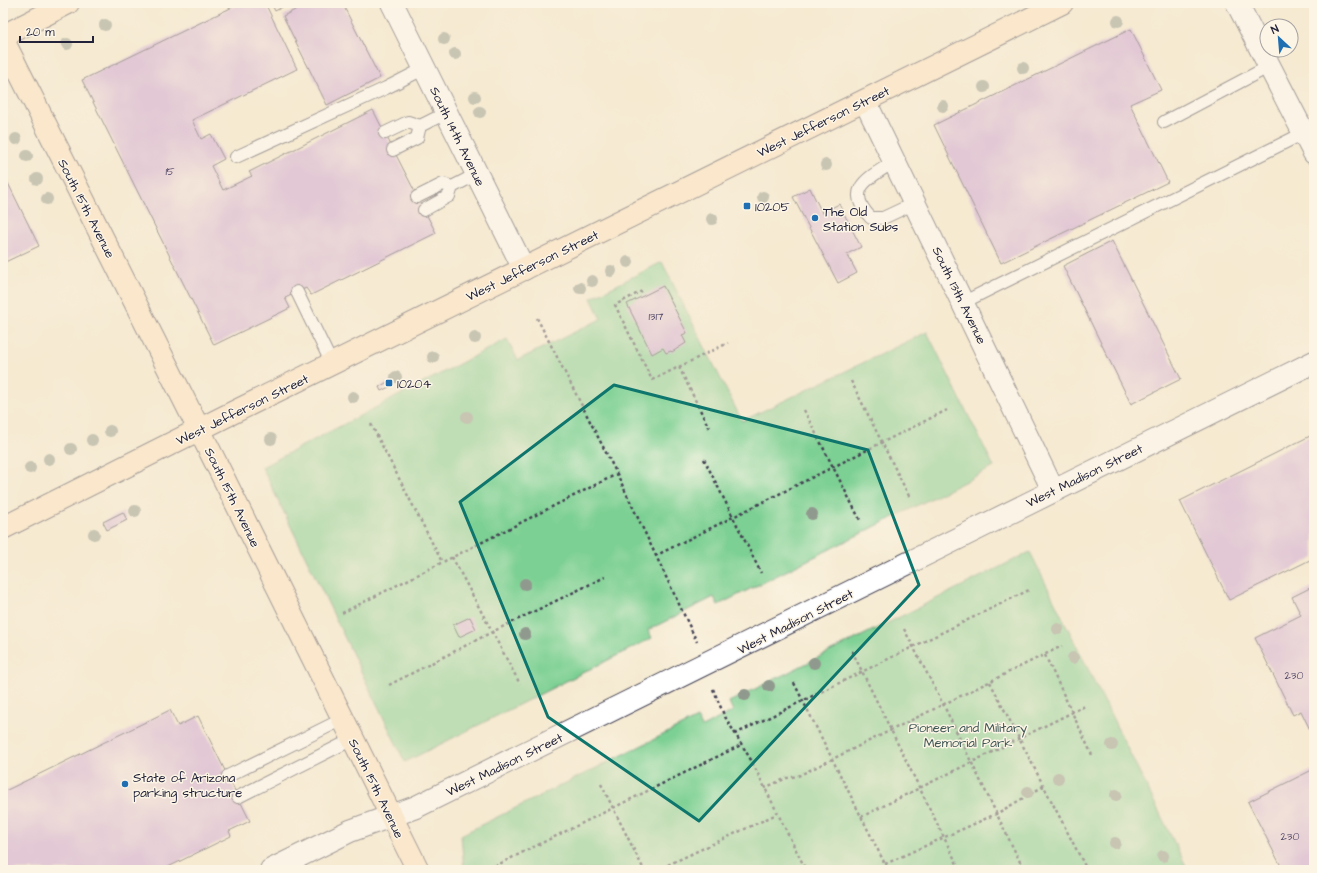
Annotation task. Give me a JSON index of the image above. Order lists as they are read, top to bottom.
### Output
{
  "streets": {
    "main road": ["West Jefferson Street", "South 15th Avenue"],
    "street": ["South 14th Avenue", "South 13th Avenue", "West Madison Street"]
  },
  "crossings": [
    ["West Jefferson Street", "South 14th Avenue"],
    ["West Jefferson Street", "South 15th Avenue"],
    ["West Jefferson Street", "South 13th Avenue"],
    ["South 15th Avenue", "West Madison Street"],
    ["South 13th Avenue", "West Madison Street"]
  ],
  "parks": ["Pioneer and Military Memorial Park"],
  "places": {
    "transit": ["10205", "10204"],
    "other": ["The Old Station Subs", "State of Arizona parking structure"]
  },
  "house_numbers": [
    "15",
    "1317",
    "230",
    "230"
  ],
  "scale_bar": "20 m",
  "north": "top left"
}
